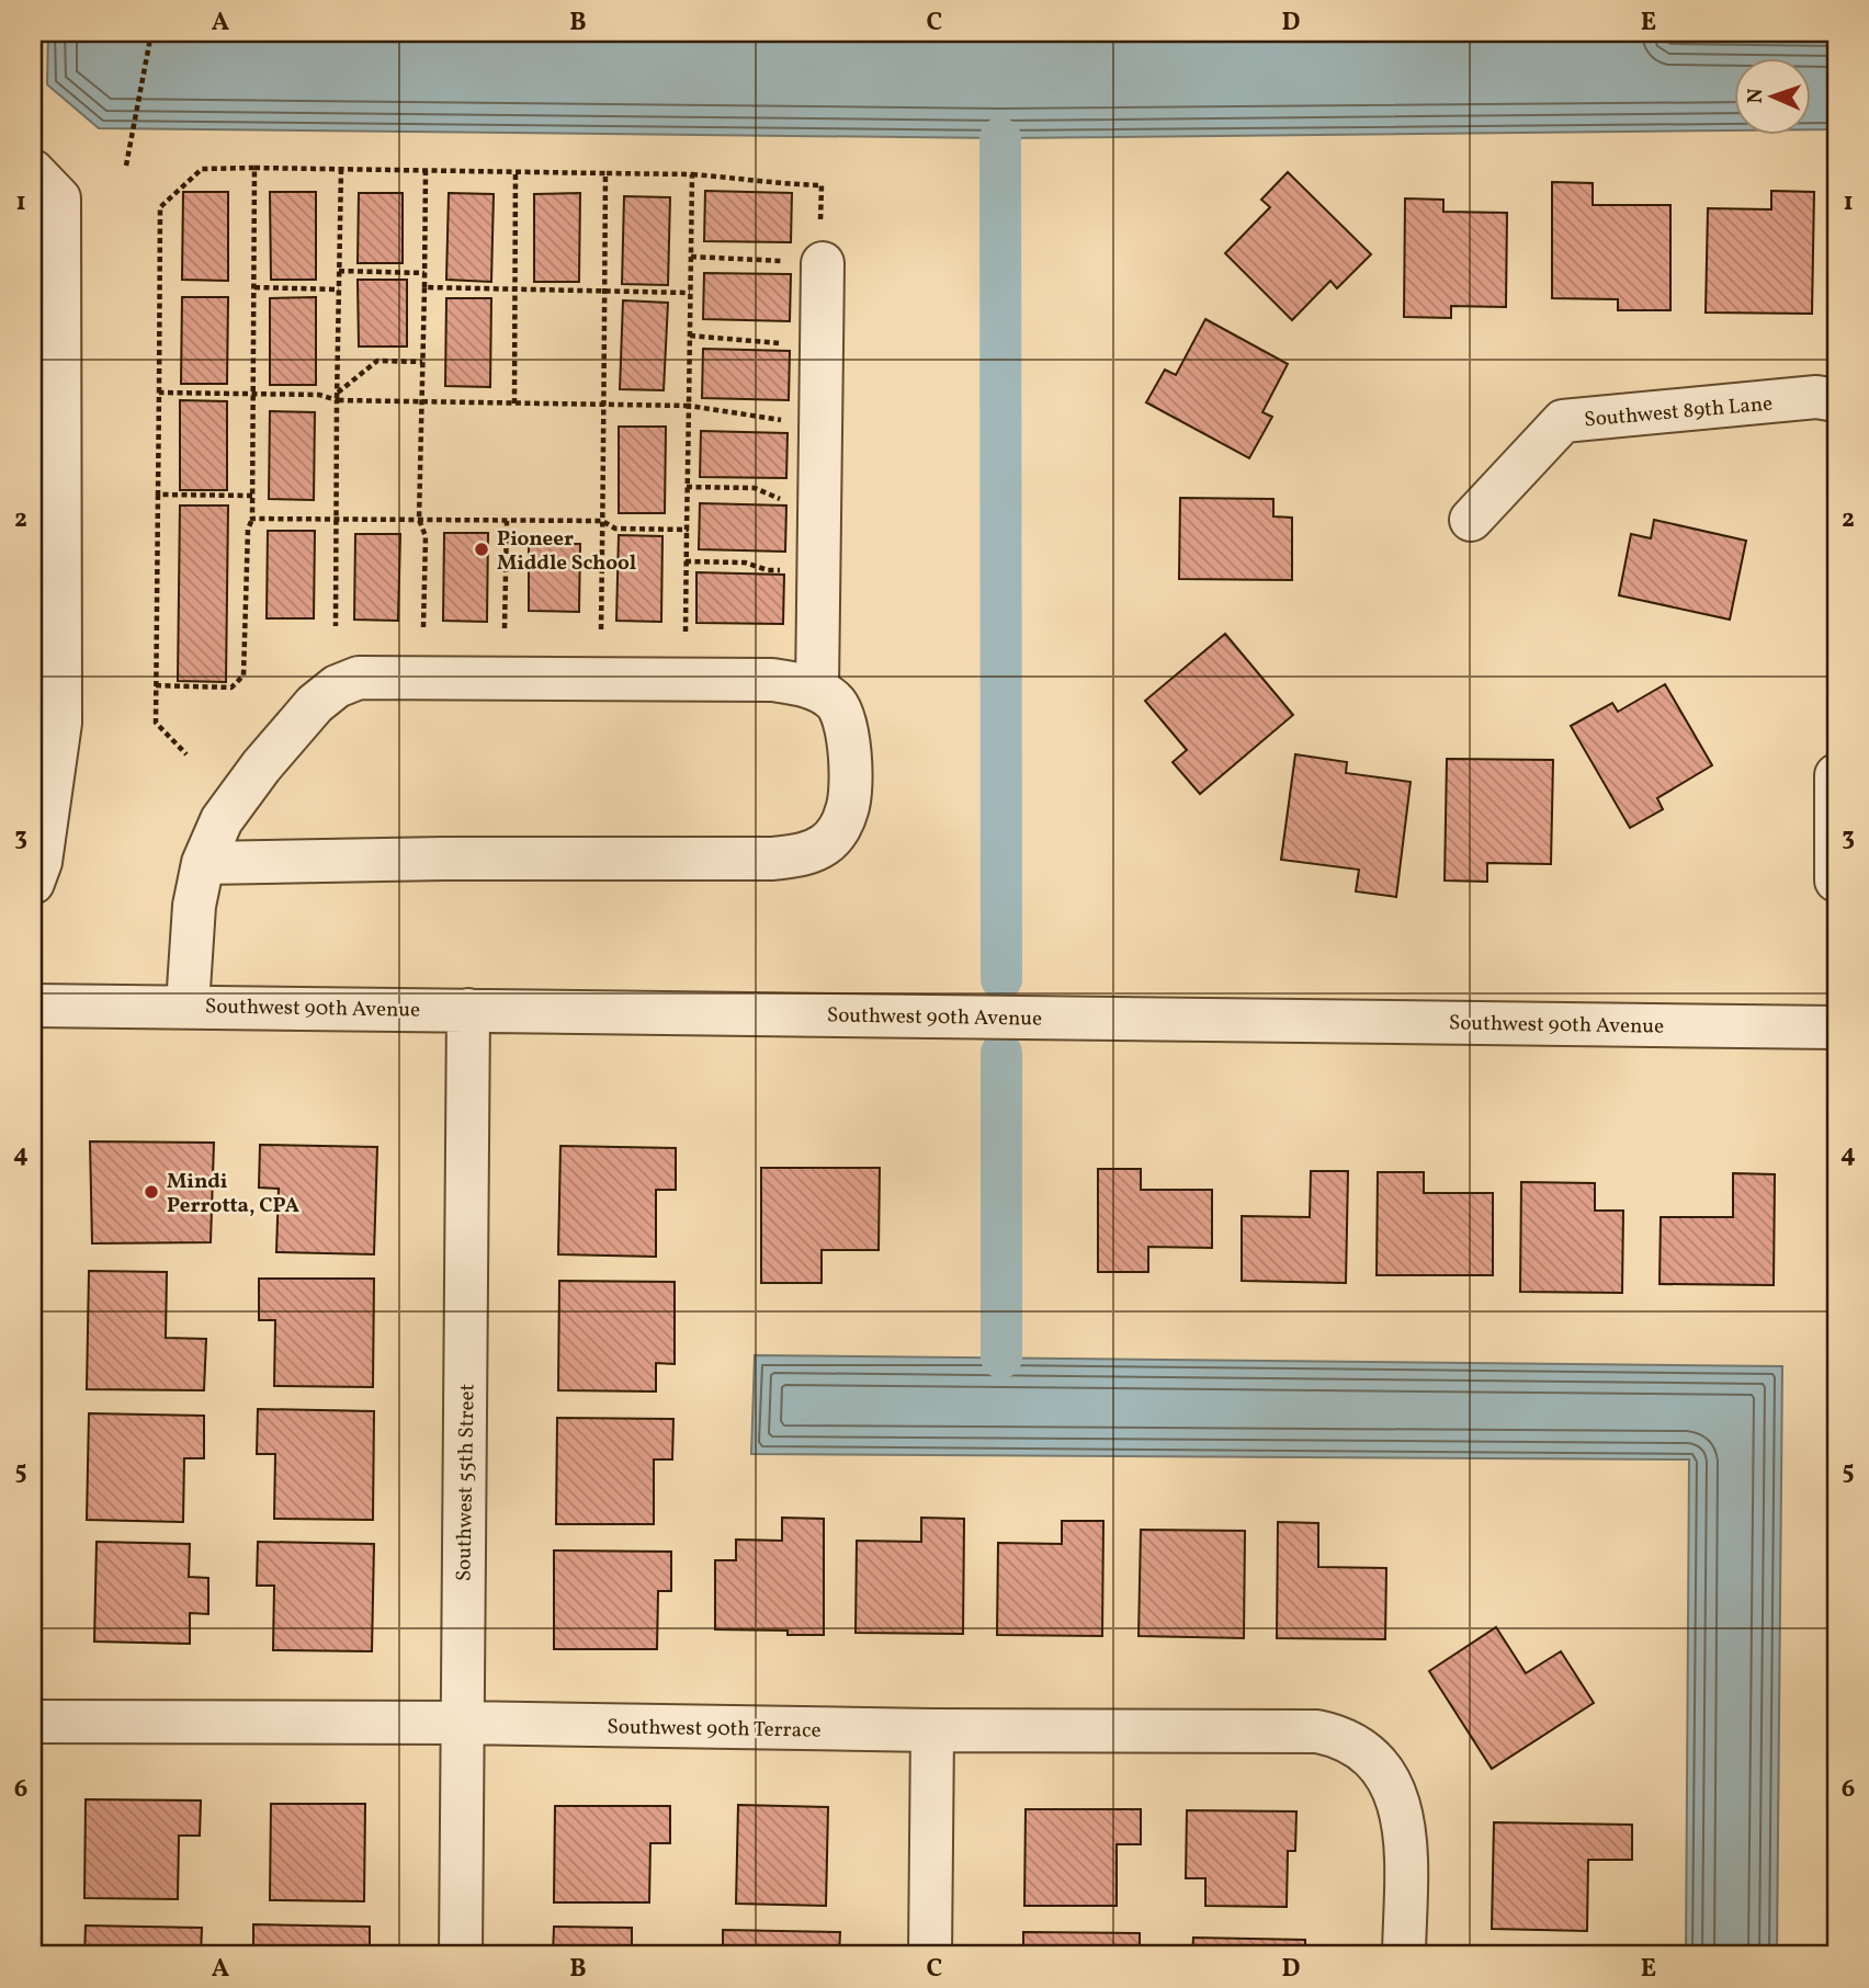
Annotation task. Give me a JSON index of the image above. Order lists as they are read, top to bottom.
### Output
{
  "streets": {
    "street": [
      "Southwest 89th Lane",
      "Southwest 90th Avenue",
      "Southwest 55th Street",
      "Southwest 90th Terrace"
    ]
  },
  "crossings": [
    ["Southwest 90th Avenue", "Southwest 55th Street"],
    ["Southwest 55th Street", "Southwest 90th Terrace"]
  ],
  "places": ["Pioneer Middle School", "Mindi Perrotta, CPA"],
  "north": "left",
  "grid": {
    "columns": [
      "A",
      "B",
      "C",
      "D",
      "E"
    ],
    "rows": [
      "1",
      "2",
      "3",
      "4",
      "5",
      "6"
    ]
  }
}
